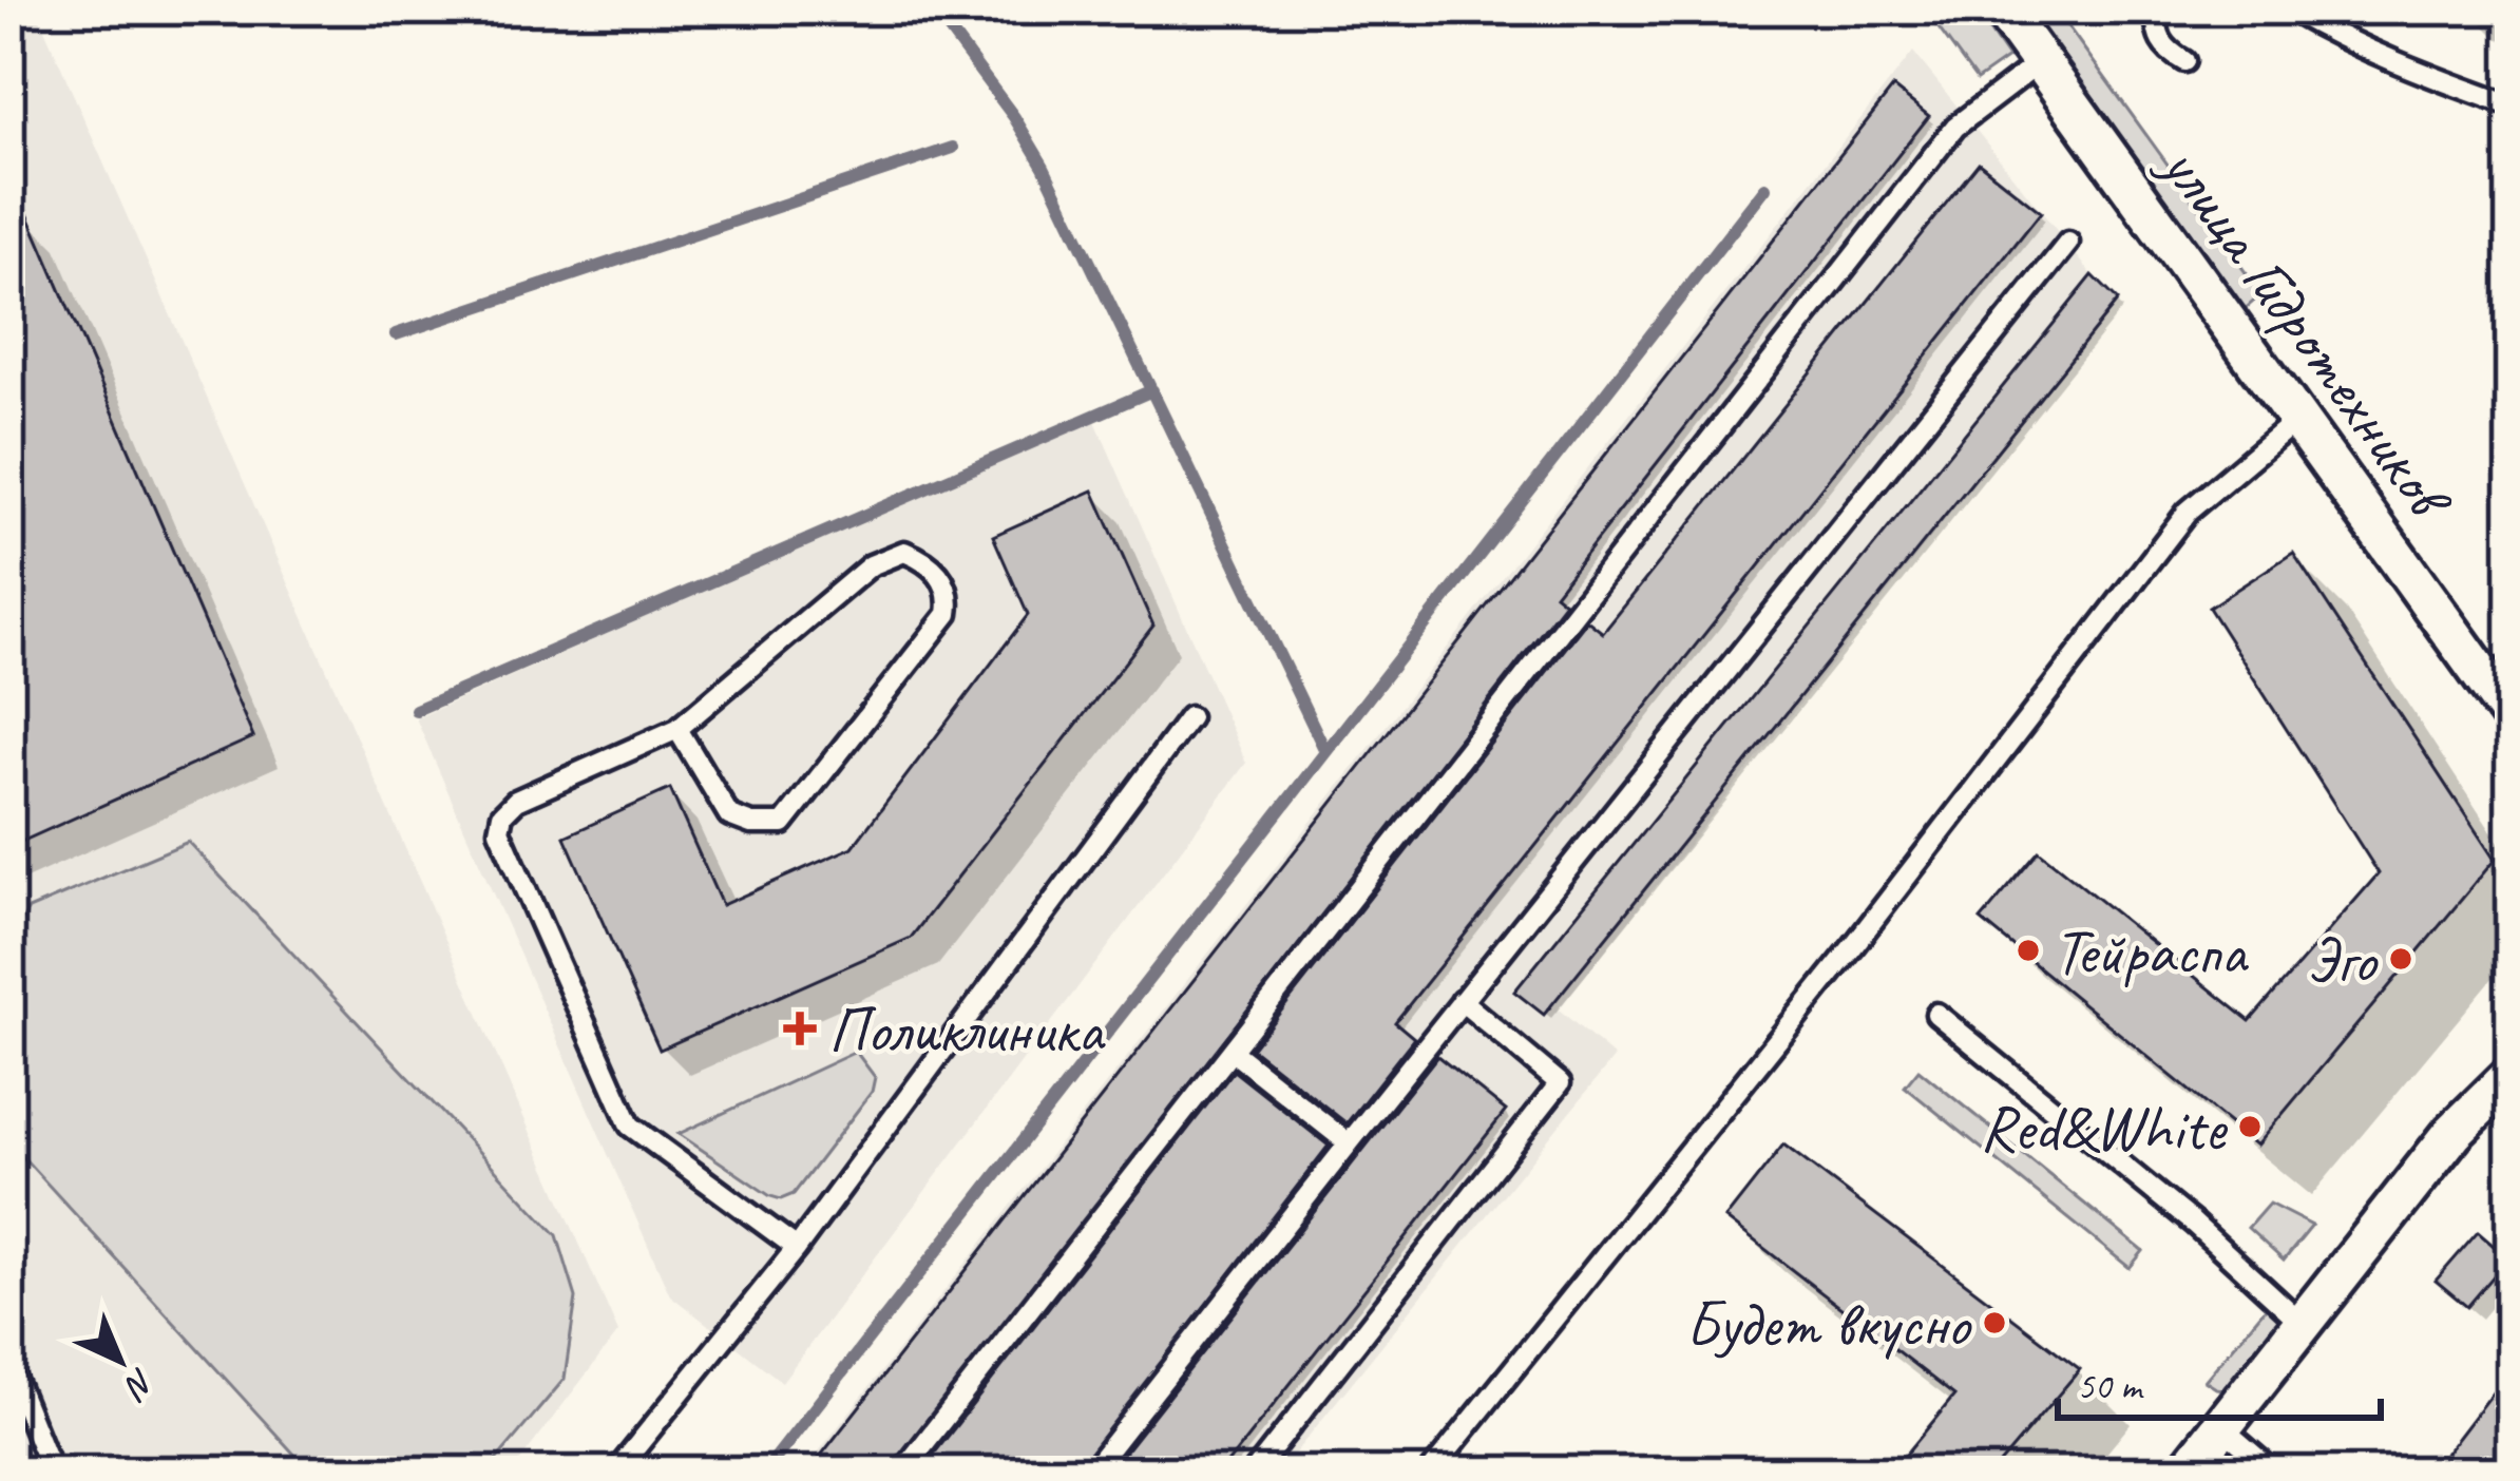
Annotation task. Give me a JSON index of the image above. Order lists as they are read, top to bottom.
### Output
{
  "streets": {
    "street": ["улица Гидротехников"]
  },
  "places": {
    "other": [
      "Тейраспа",
      "Эго",
      "Red&White",
      "Будет вкусно"
    ],
    "health": ["Поликлиника"]
  },
  "scale_bar": "50 m",
  "north": "bottom right"
}
